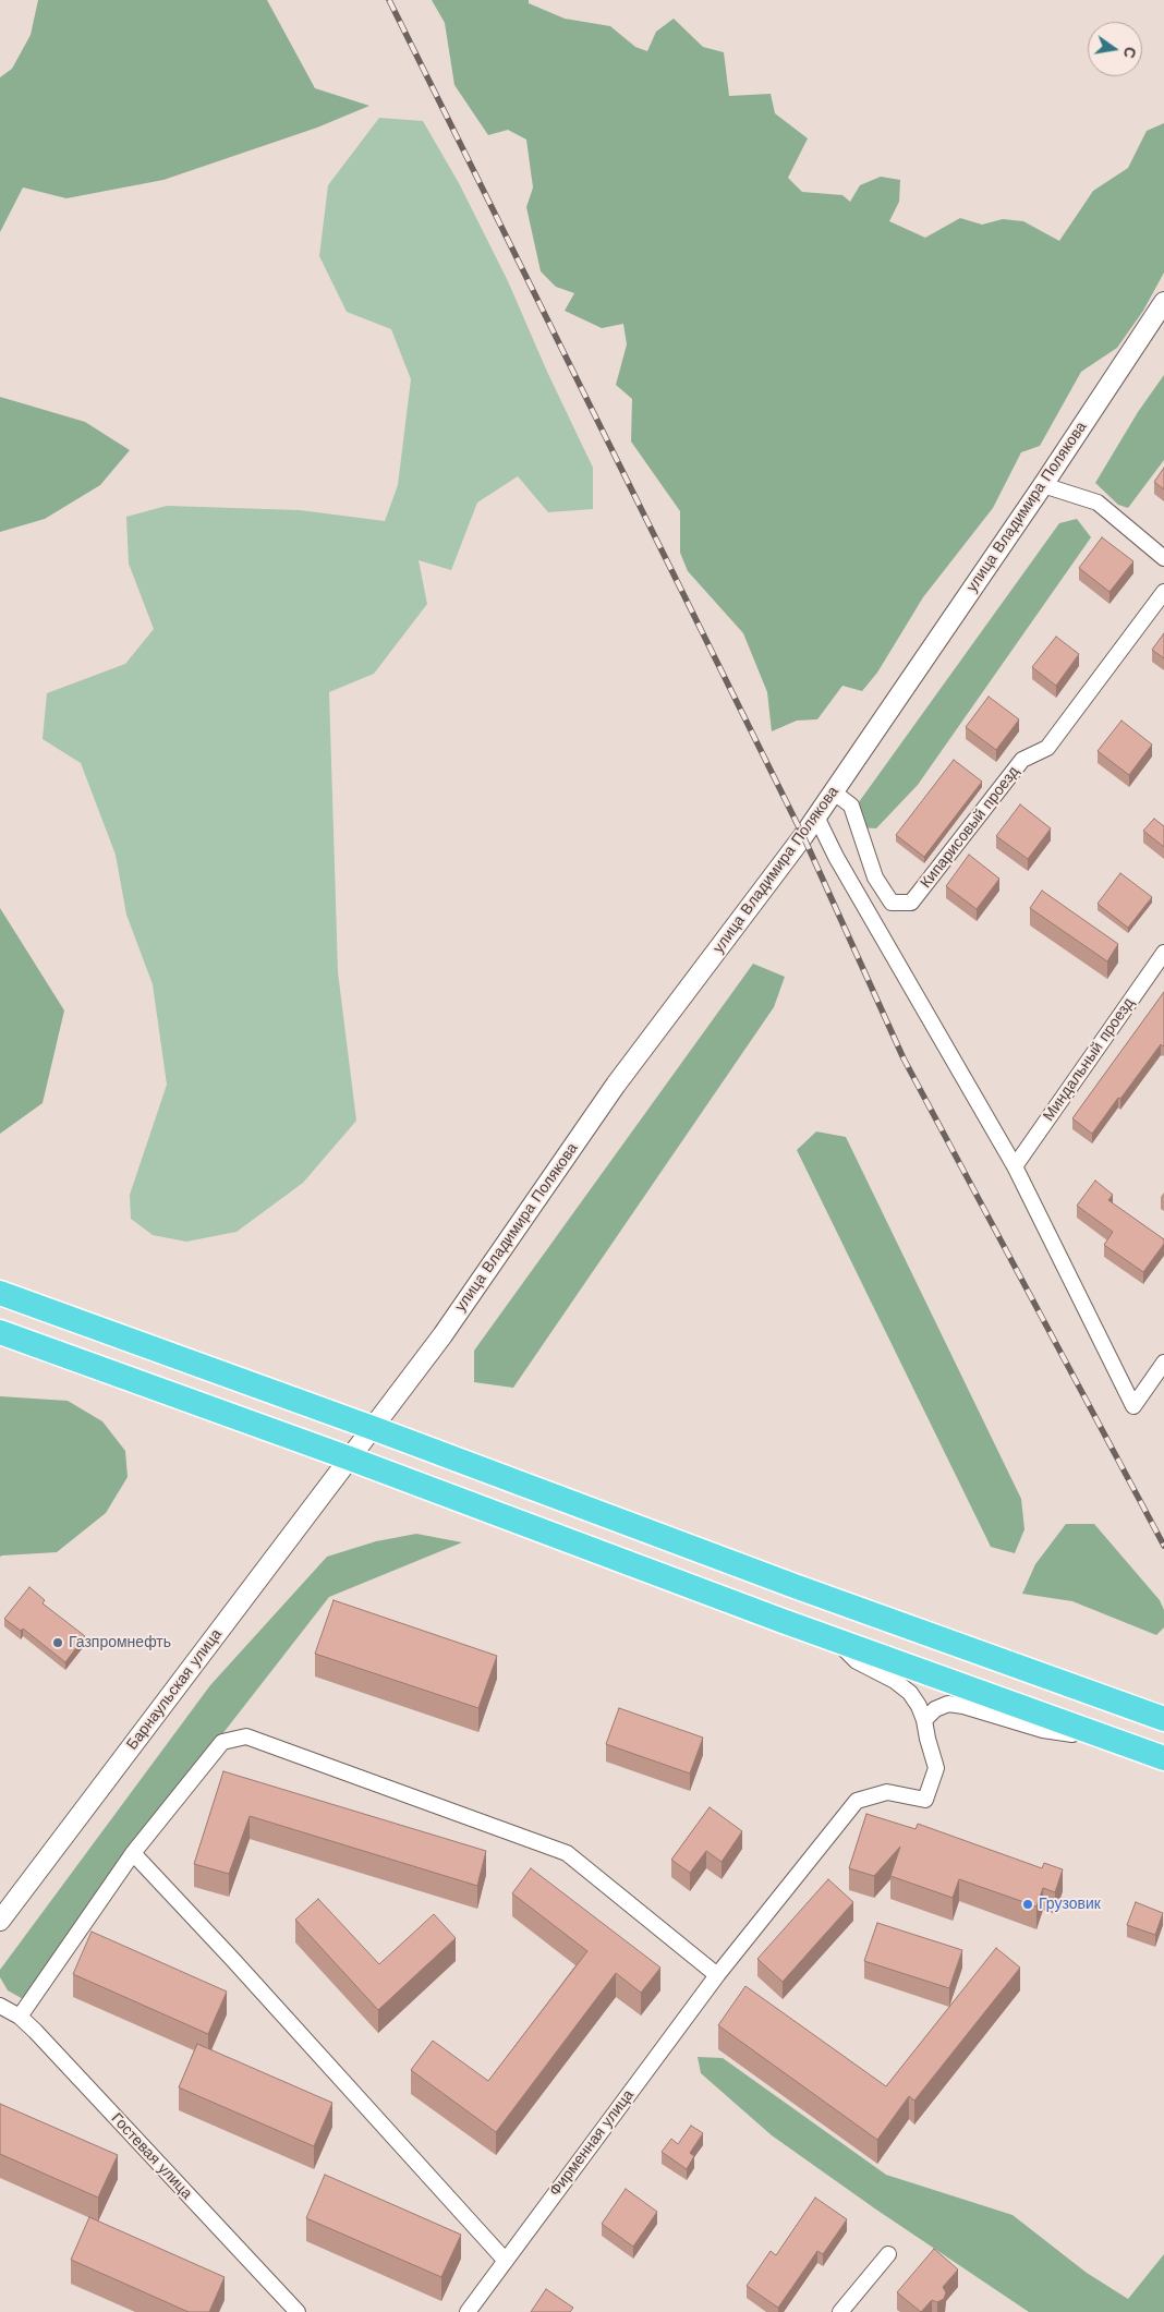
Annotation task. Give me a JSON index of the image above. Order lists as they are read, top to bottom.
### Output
{
  "streets": {
    "street": [
      "улица Владимира Полякова",
      "Кипарисовый проезд",
      "Миндальный проезд",
      "Барнаульская улица",
      "Фирменная улица",
      "Гостевая улица"
    ]
  },
  "crossings": [
    ["улица Владимира Полякова", "Кипарисовый проезд"],
    ["улица Владимира Полякова", "Барнаульская улица"]
  ],
  "places": ["Газпромнефть", "Грузовик"],
  "north": "right"
}
